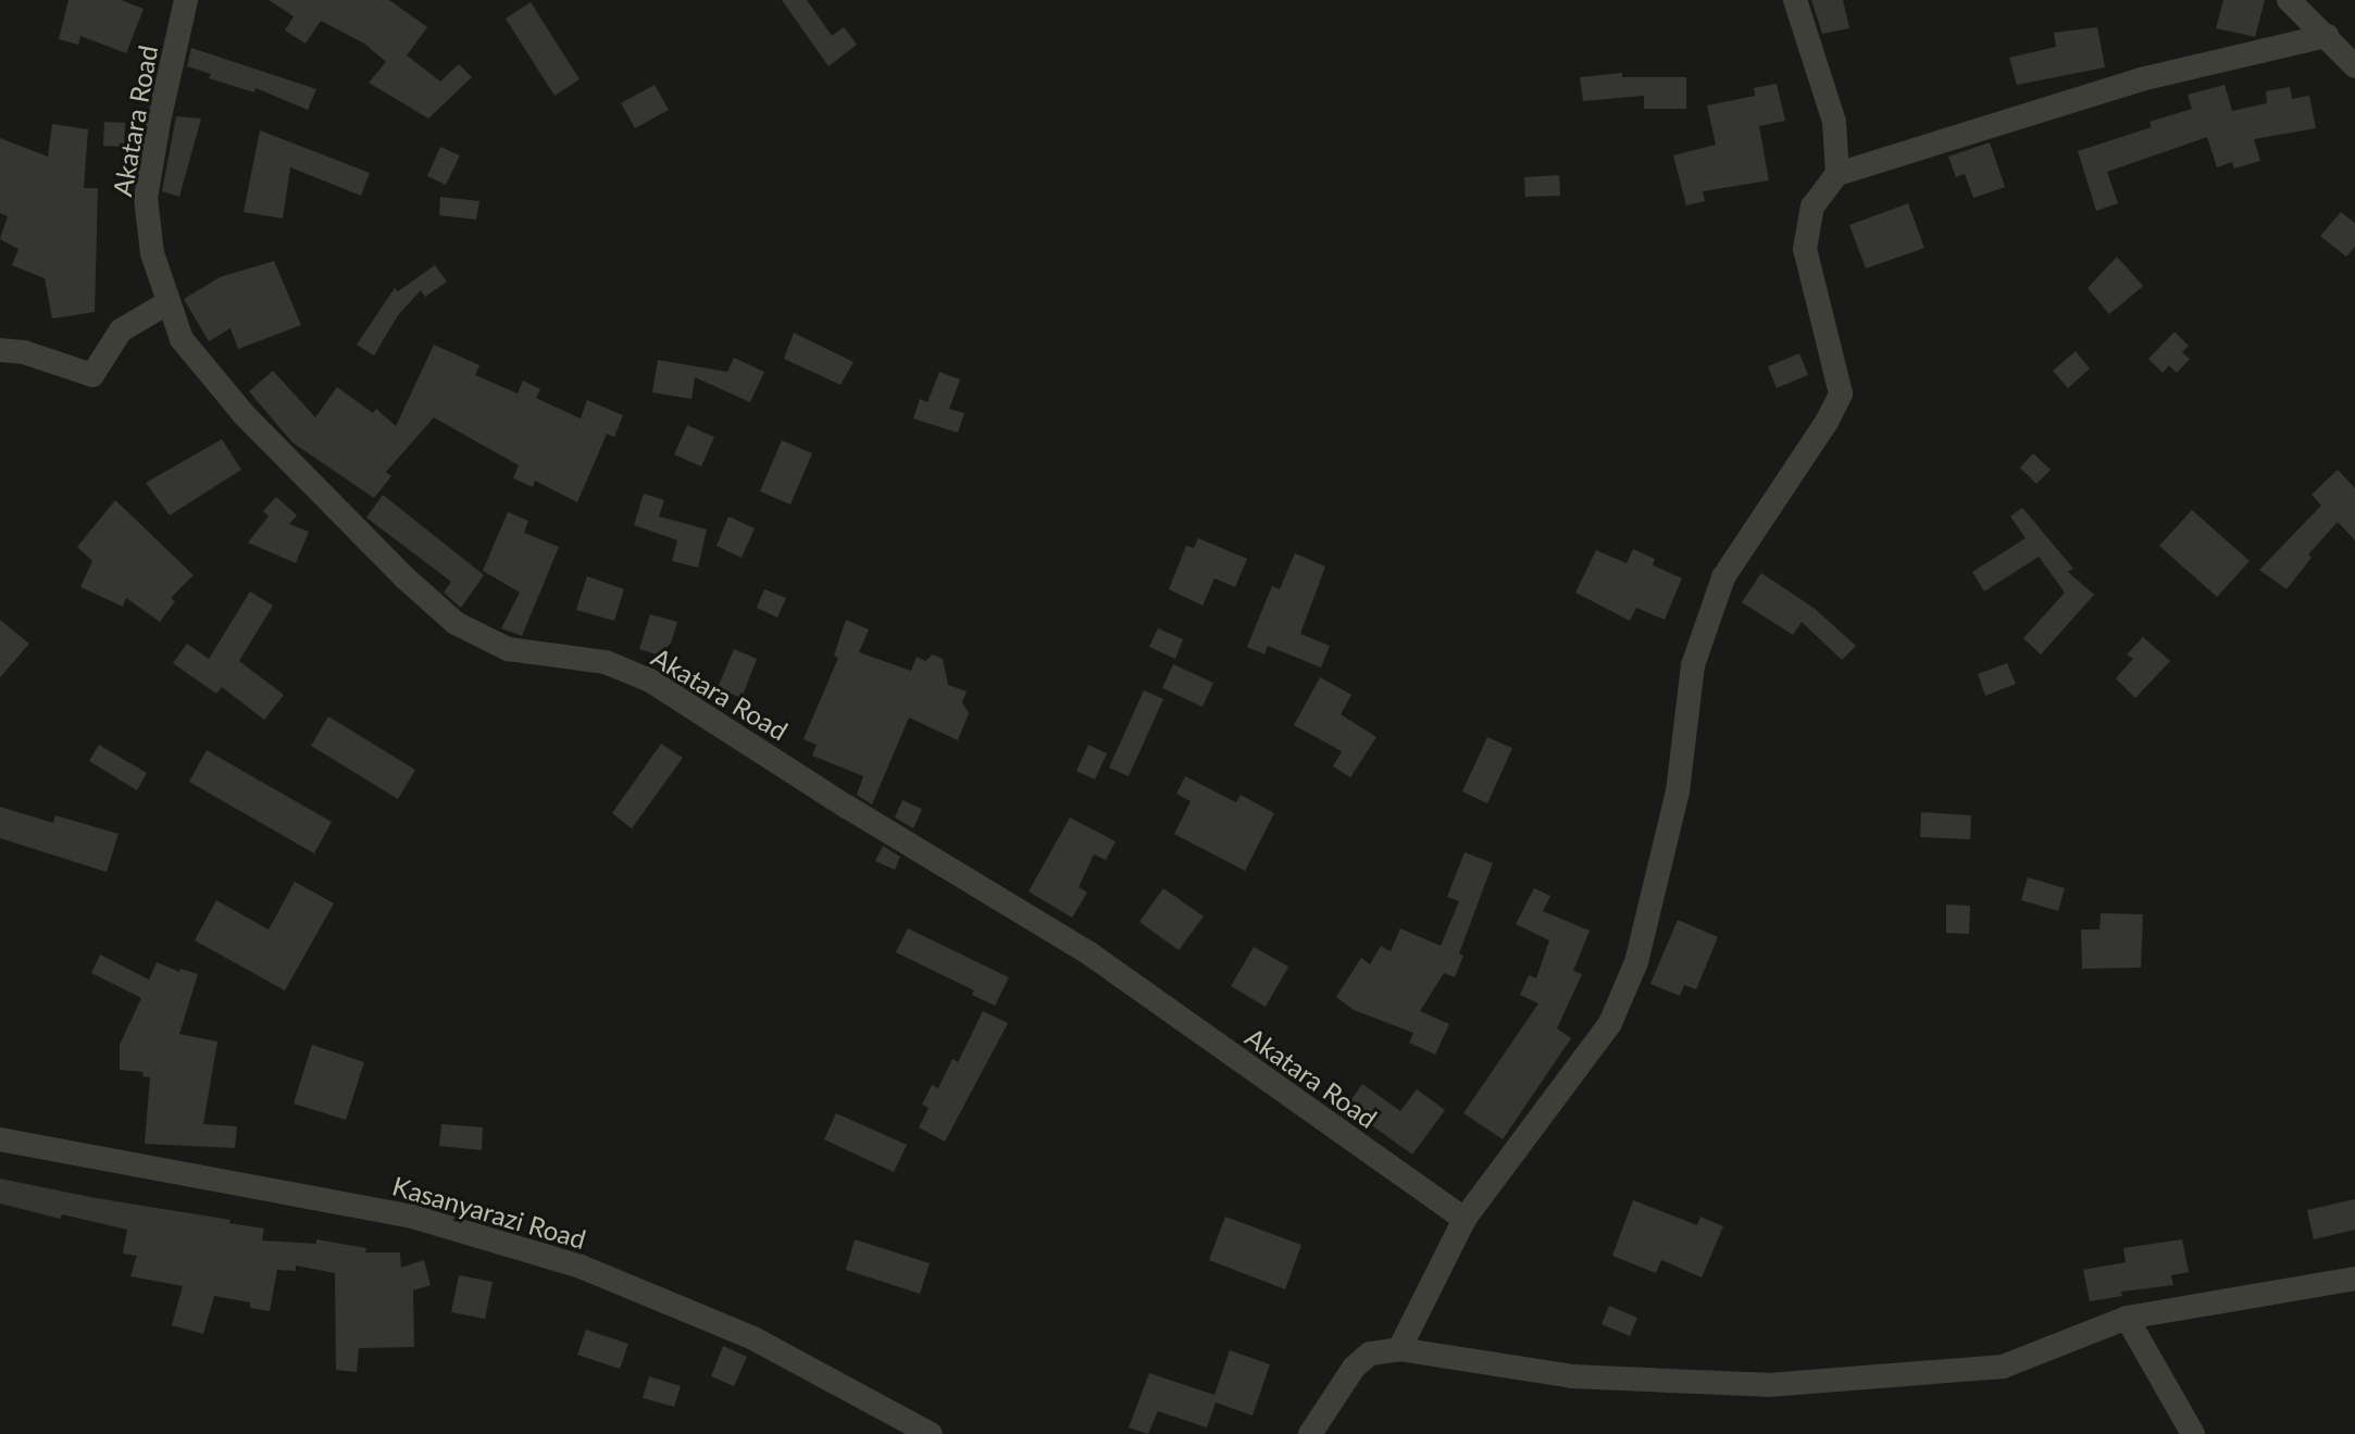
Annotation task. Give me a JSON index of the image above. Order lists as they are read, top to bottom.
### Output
{
  "streets": {
    "street": ["Akatara Road", "Kasanyarazi Road"]
  }
}
